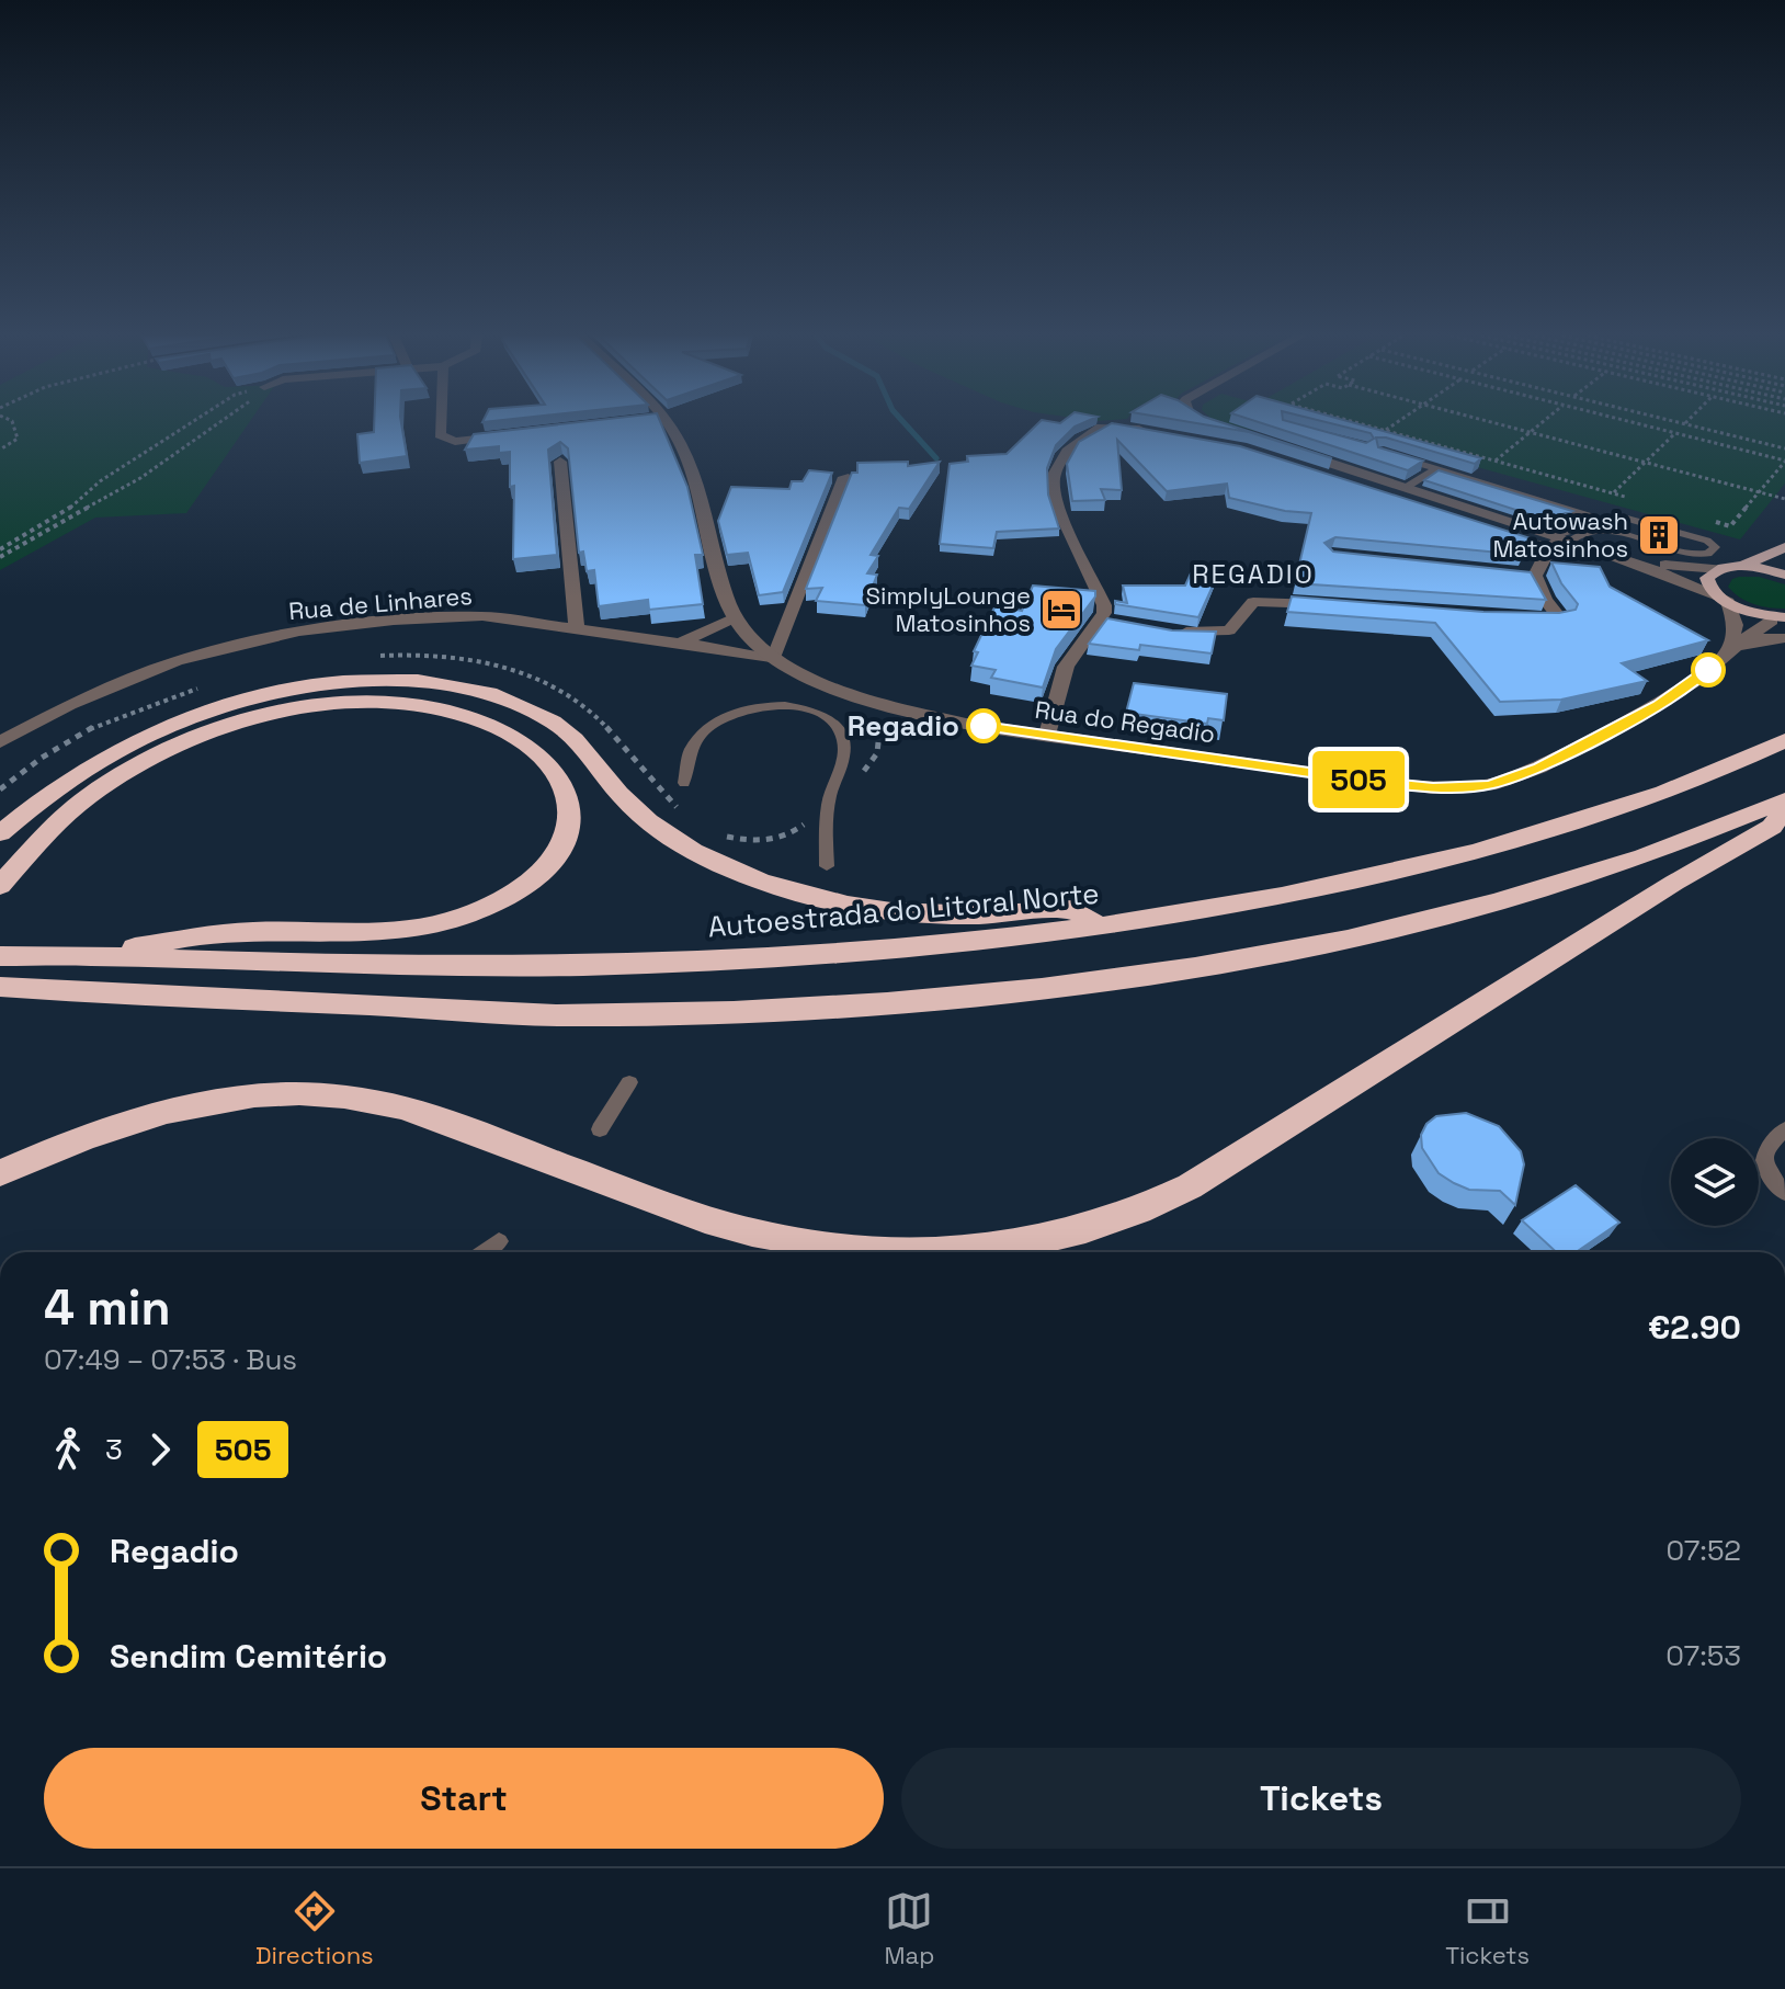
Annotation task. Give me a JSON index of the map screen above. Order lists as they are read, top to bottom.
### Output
{
  "streets": {
    "highway": ["Autoestrada do Litoral Norte"],
    "street": ["Rua de Linhares", "Rua do Regadio"]
  },
  "crossings": [
    ["Rua de Linhares", "Rua do Regadio"]
  ],
  "districts": ["REGADIO"],
  "places": {
    "building": ["Autowash Matosinhos"],
    "hotel": ["SimplyLounge Matosinhos"],
    "other": ["Regadio"]
  },
  "lines": ["bus line 505"],
  "page": {
    "on_map": "505",
    "heading": ["4 min", "07:49 – 07:53 · Bus", "€2.90"],
    "legs": ["3", "505"],
    "list": [
      {
        "name": "Regadio",
        "value": "07:52"
      },
      {
        "name": "Sendim Cemitério",
        "value": "07:53"
      }
    ],
    "buttons": ["Start", "Tickets"],
    "tabs": ["Directions", "Map", "Tickets"]
  }
}
